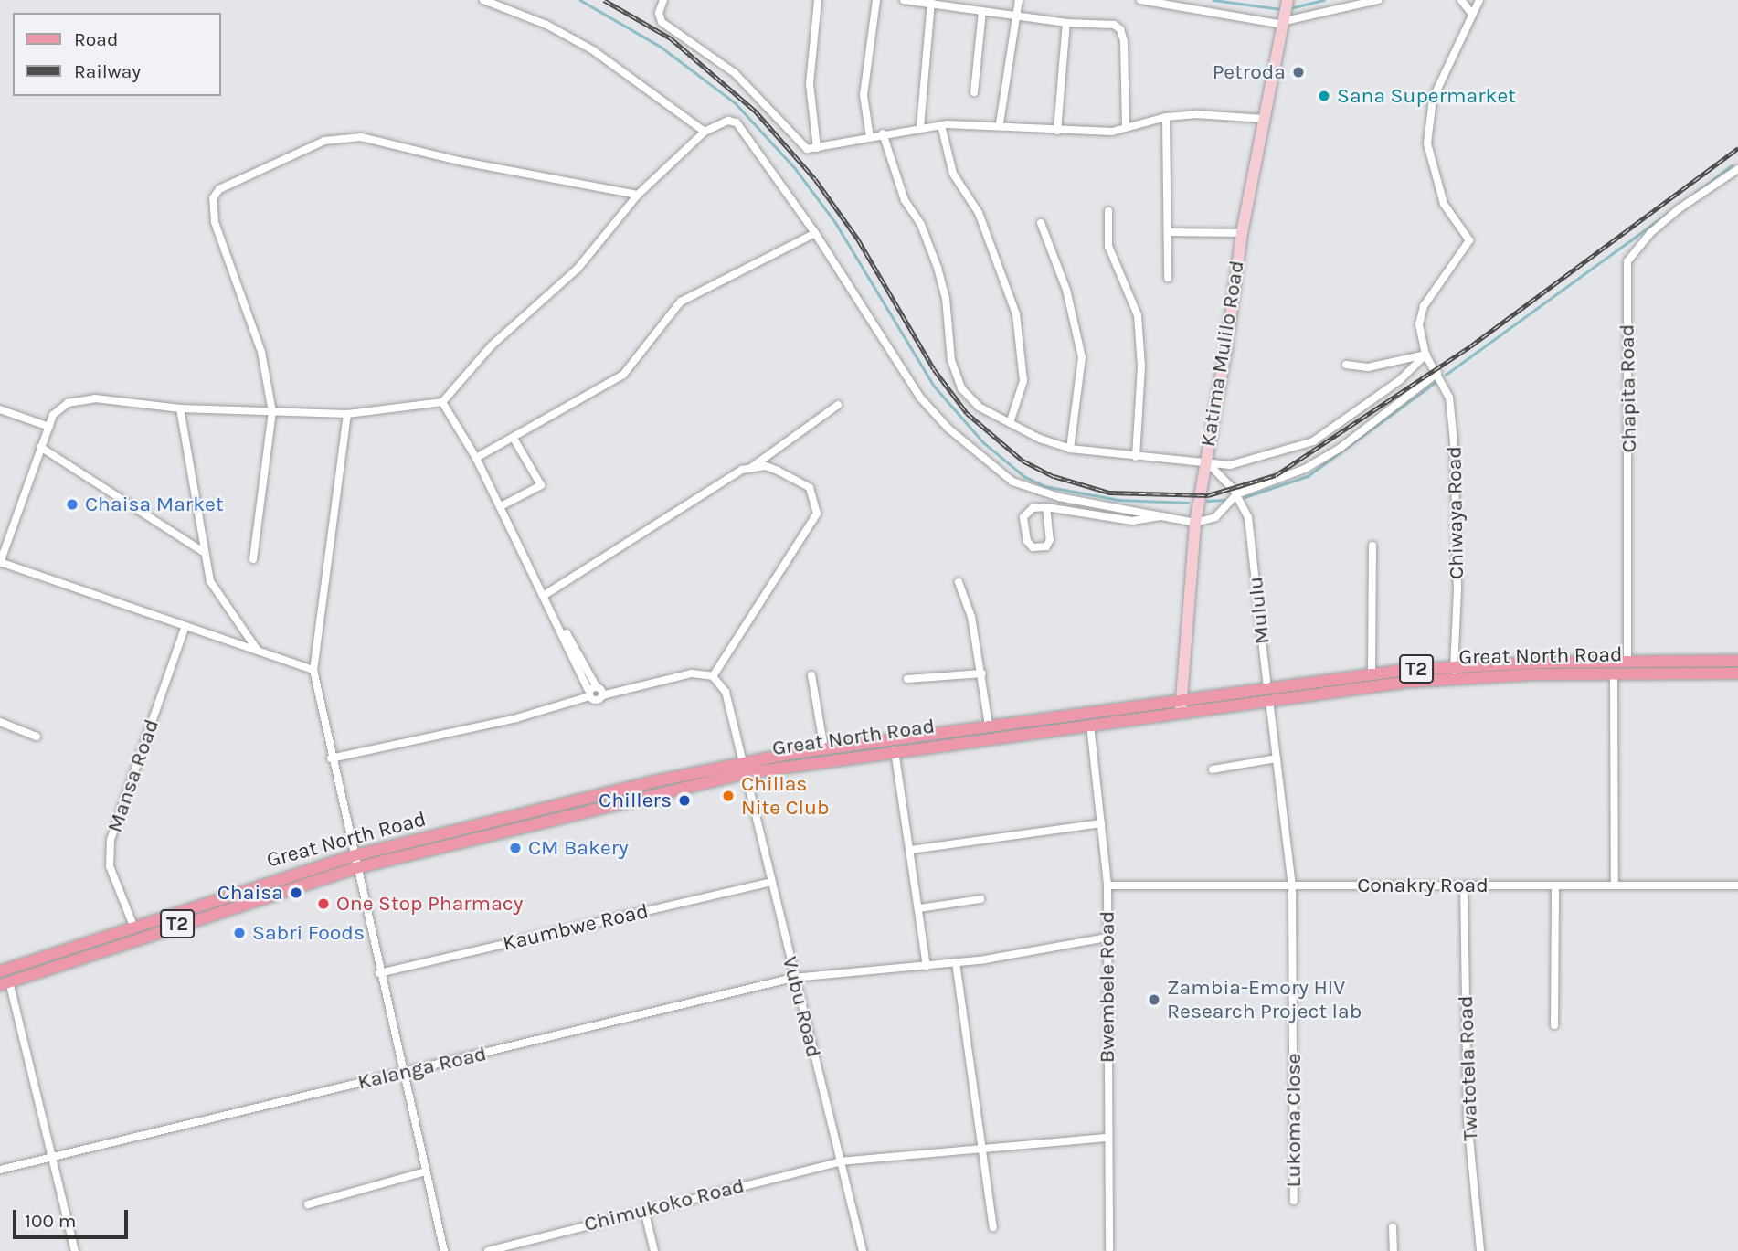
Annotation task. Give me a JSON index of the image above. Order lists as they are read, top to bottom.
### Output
{
  "streets": {
    "main road": ["Katima Mulilo Road", "Great North Road", "T2"],
    "street": [
      "Chapita Road",
      "Chiwaya Road",
      "Mululu",
      "Mansa Road",
      "Conakry Road",
      "Kaumbwe Road",
      "Bwembele Road",
      "Vubu Road",
      "Kalanga Road",
      "Twatotela Road",
      "Lukoma Close",
      "Chimukoko Road"
    ]
  },
  "crossings": [
    ["Katima Mulilo Road", "Mululu"],
    ["Katima Mulilo Road", "Great North Road"],
    ["Chapita Road", "Great North Road"],
    ["Chiwaya Road", "Great North Road"],
    ["Mululu", "Great North Road"],
    ["Great North Road", "Mansa Road"],
    ["Great North Road", "Bwembele Road"],
    ["Great North Road", "Vubu Road"],
    ["Great North Road", "Lukoma Close"],
    ["Conakry Road", "Bwembele Road"],
    ["Conakry Road", "Twatotela Road"],
    ["Conakry Road", "Lukoma Close"],
    ["Kaumbwe Road", "Vubu Road"],
    ["Bwembele Road", "Kalanga Road"],
    ["Bwembele Road", "Chimukoko Road"],
    ["Vubu Road", "Kalanga Road"],
    ["Vubu Road", "Chimukoko Road"]
  ],
  "places": [
    "Petroda",
    "Sana Supermarket",
    "Chaisa Market",
    "Chillas Nite Club",
    "Chillers",
    "CM Bakery",
    "Chaisa",
    "One Stop Pharmacy",
    "Sabri Foods",
    "Zambia-Emory HIV Research Project lab"
  ],
  "legend": ["Road", "Railway"],
  "scale_bar": "100 m"
}
